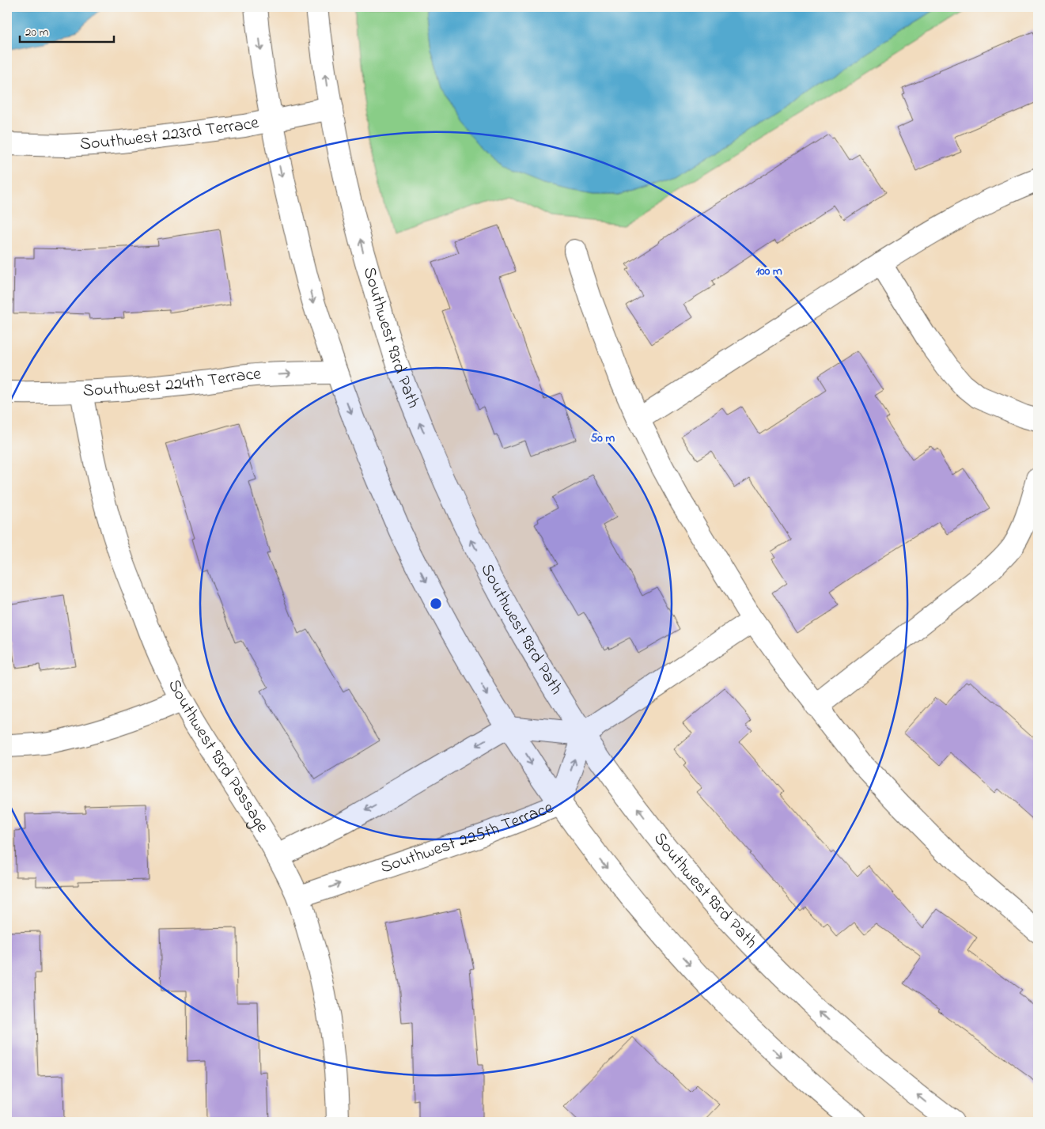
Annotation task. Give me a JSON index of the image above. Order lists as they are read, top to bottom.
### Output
{
  "streets": {
    "street": [
      "Southwest 223rd Terrace",
      "Southwest 93rd Path",
      "Southwest 224th Terrace",
      "Southwest 93rd Passage",
      "Southwest 225th Terrace"
    ]
  },
  "crossings": [
    ["Southwest 223rd Terrace", "Southwest 93rd Path"],
    ["Southwest 93rd Path", "Southwest 225th Terrace"],
    ["Southwest 224th Terrace", "Southwest 93rd Passage"],
    ["Southwest 93rd Passage", "Southwest 225th Terrace"]
  ],
  "one_way": ["Southwest 224th Terrace"],
  "scale_bar": "20 m",
  "rings": ["100 m", "50 m"]
}
